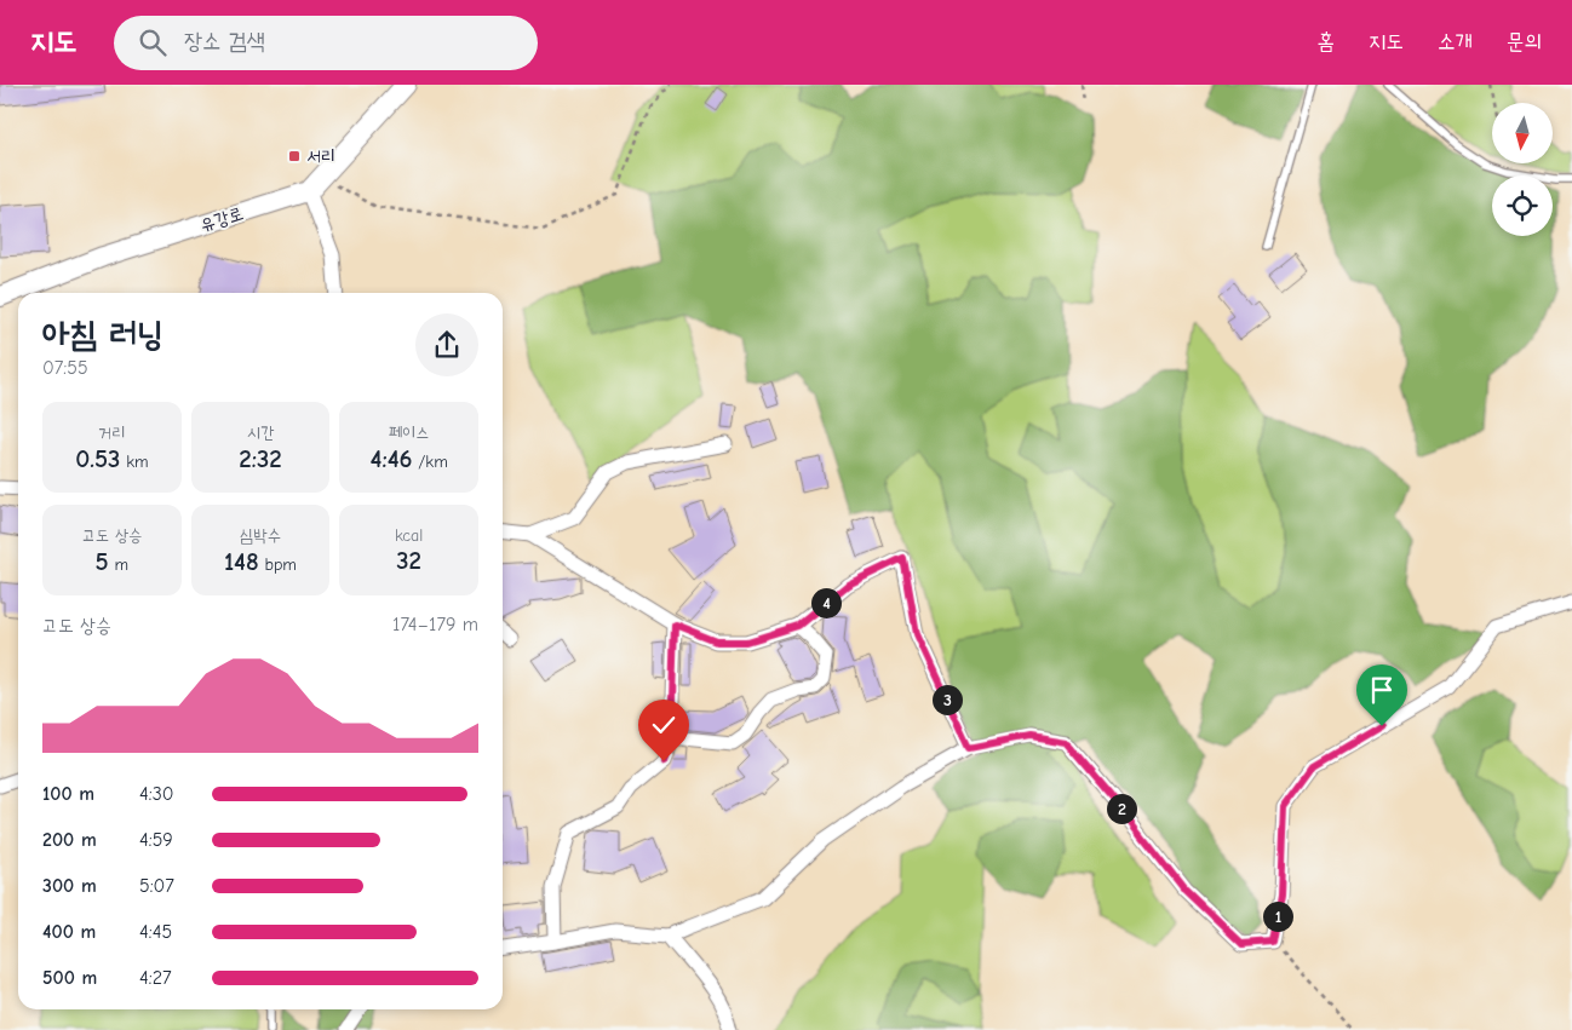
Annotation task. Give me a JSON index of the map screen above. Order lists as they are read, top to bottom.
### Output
{
  "streets": {
    "main road": ["유강로"]
  },
  "places": {
    "transit": ["서리"]
  },
  "north": "bottom",
  "page": {
    "header": "지도",
    "search": "장소 검색",
    "nav": [
      "홈",
      "지도",
      "소개",
      "문의"
    ],
    "heading": ["아침 러닝", "07:55"],
    "stats": [
      ["거리", "0.53 km"],
      ["시간", "2:32"],
      ["페이스", "4:46 /km"],
      ["고도 상승", "5 m"],
      ["심박수", "148 bpm"],
      ["kcal", "32"]
    ],
    "pins": [
      "4",
      "3",
      "2",
      "1"
    ],
    "chart": ["고도 상승", "174–179 m"],
    "list": [
      {
        "name": "100 m",
        "note": "4:30"
      },
      {
        "name": "200 m",
        "note": "4:59"
      },
      {
        "name": "300 m",
        "note": "5:07"
      },
      {
        "name": "400 m",
        "note": "4:45"
      },
      {
        "name": "500 m",
        "note": "4:27"
      }
    ]
  }
}
